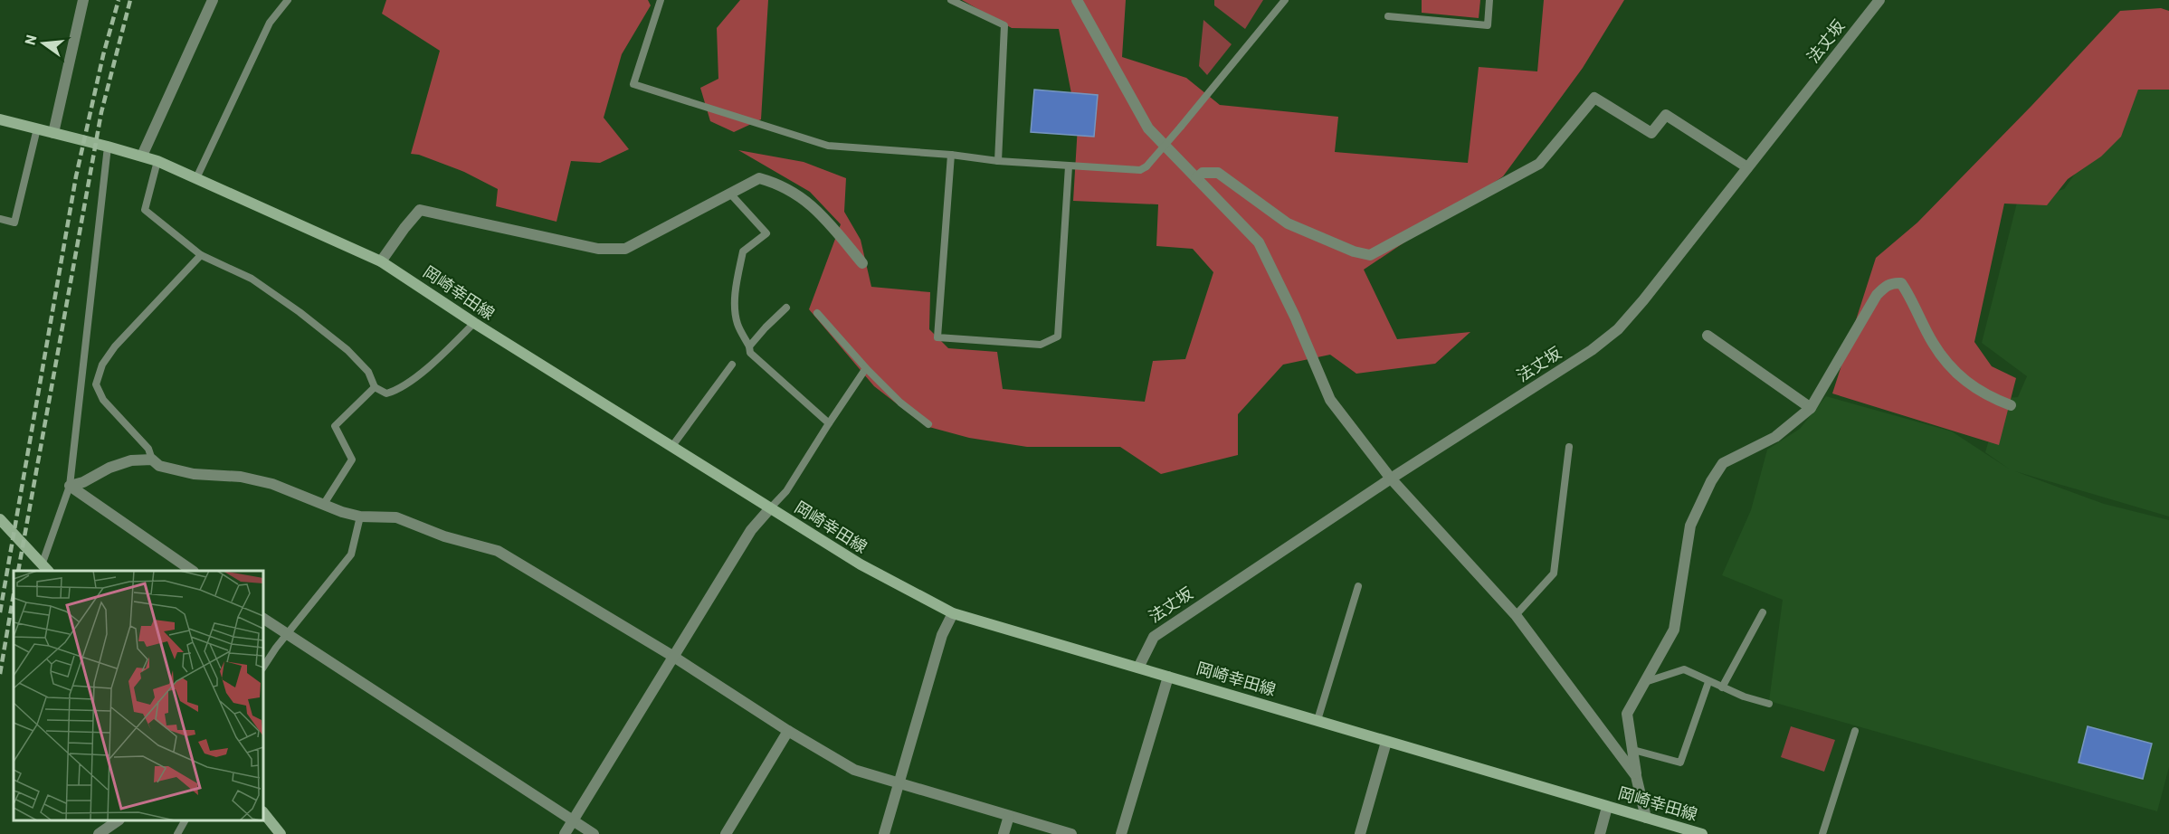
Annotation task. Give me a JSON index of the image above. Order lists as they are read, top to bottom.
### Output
{
  "streets": {
    "main road": ["岡崎幸田線"],
    "street": ["法丈坂"]
  },
  "crossings": [
    ["法丈坂", "岡崎幸田線"]
  ],
  "north": "left"
}
